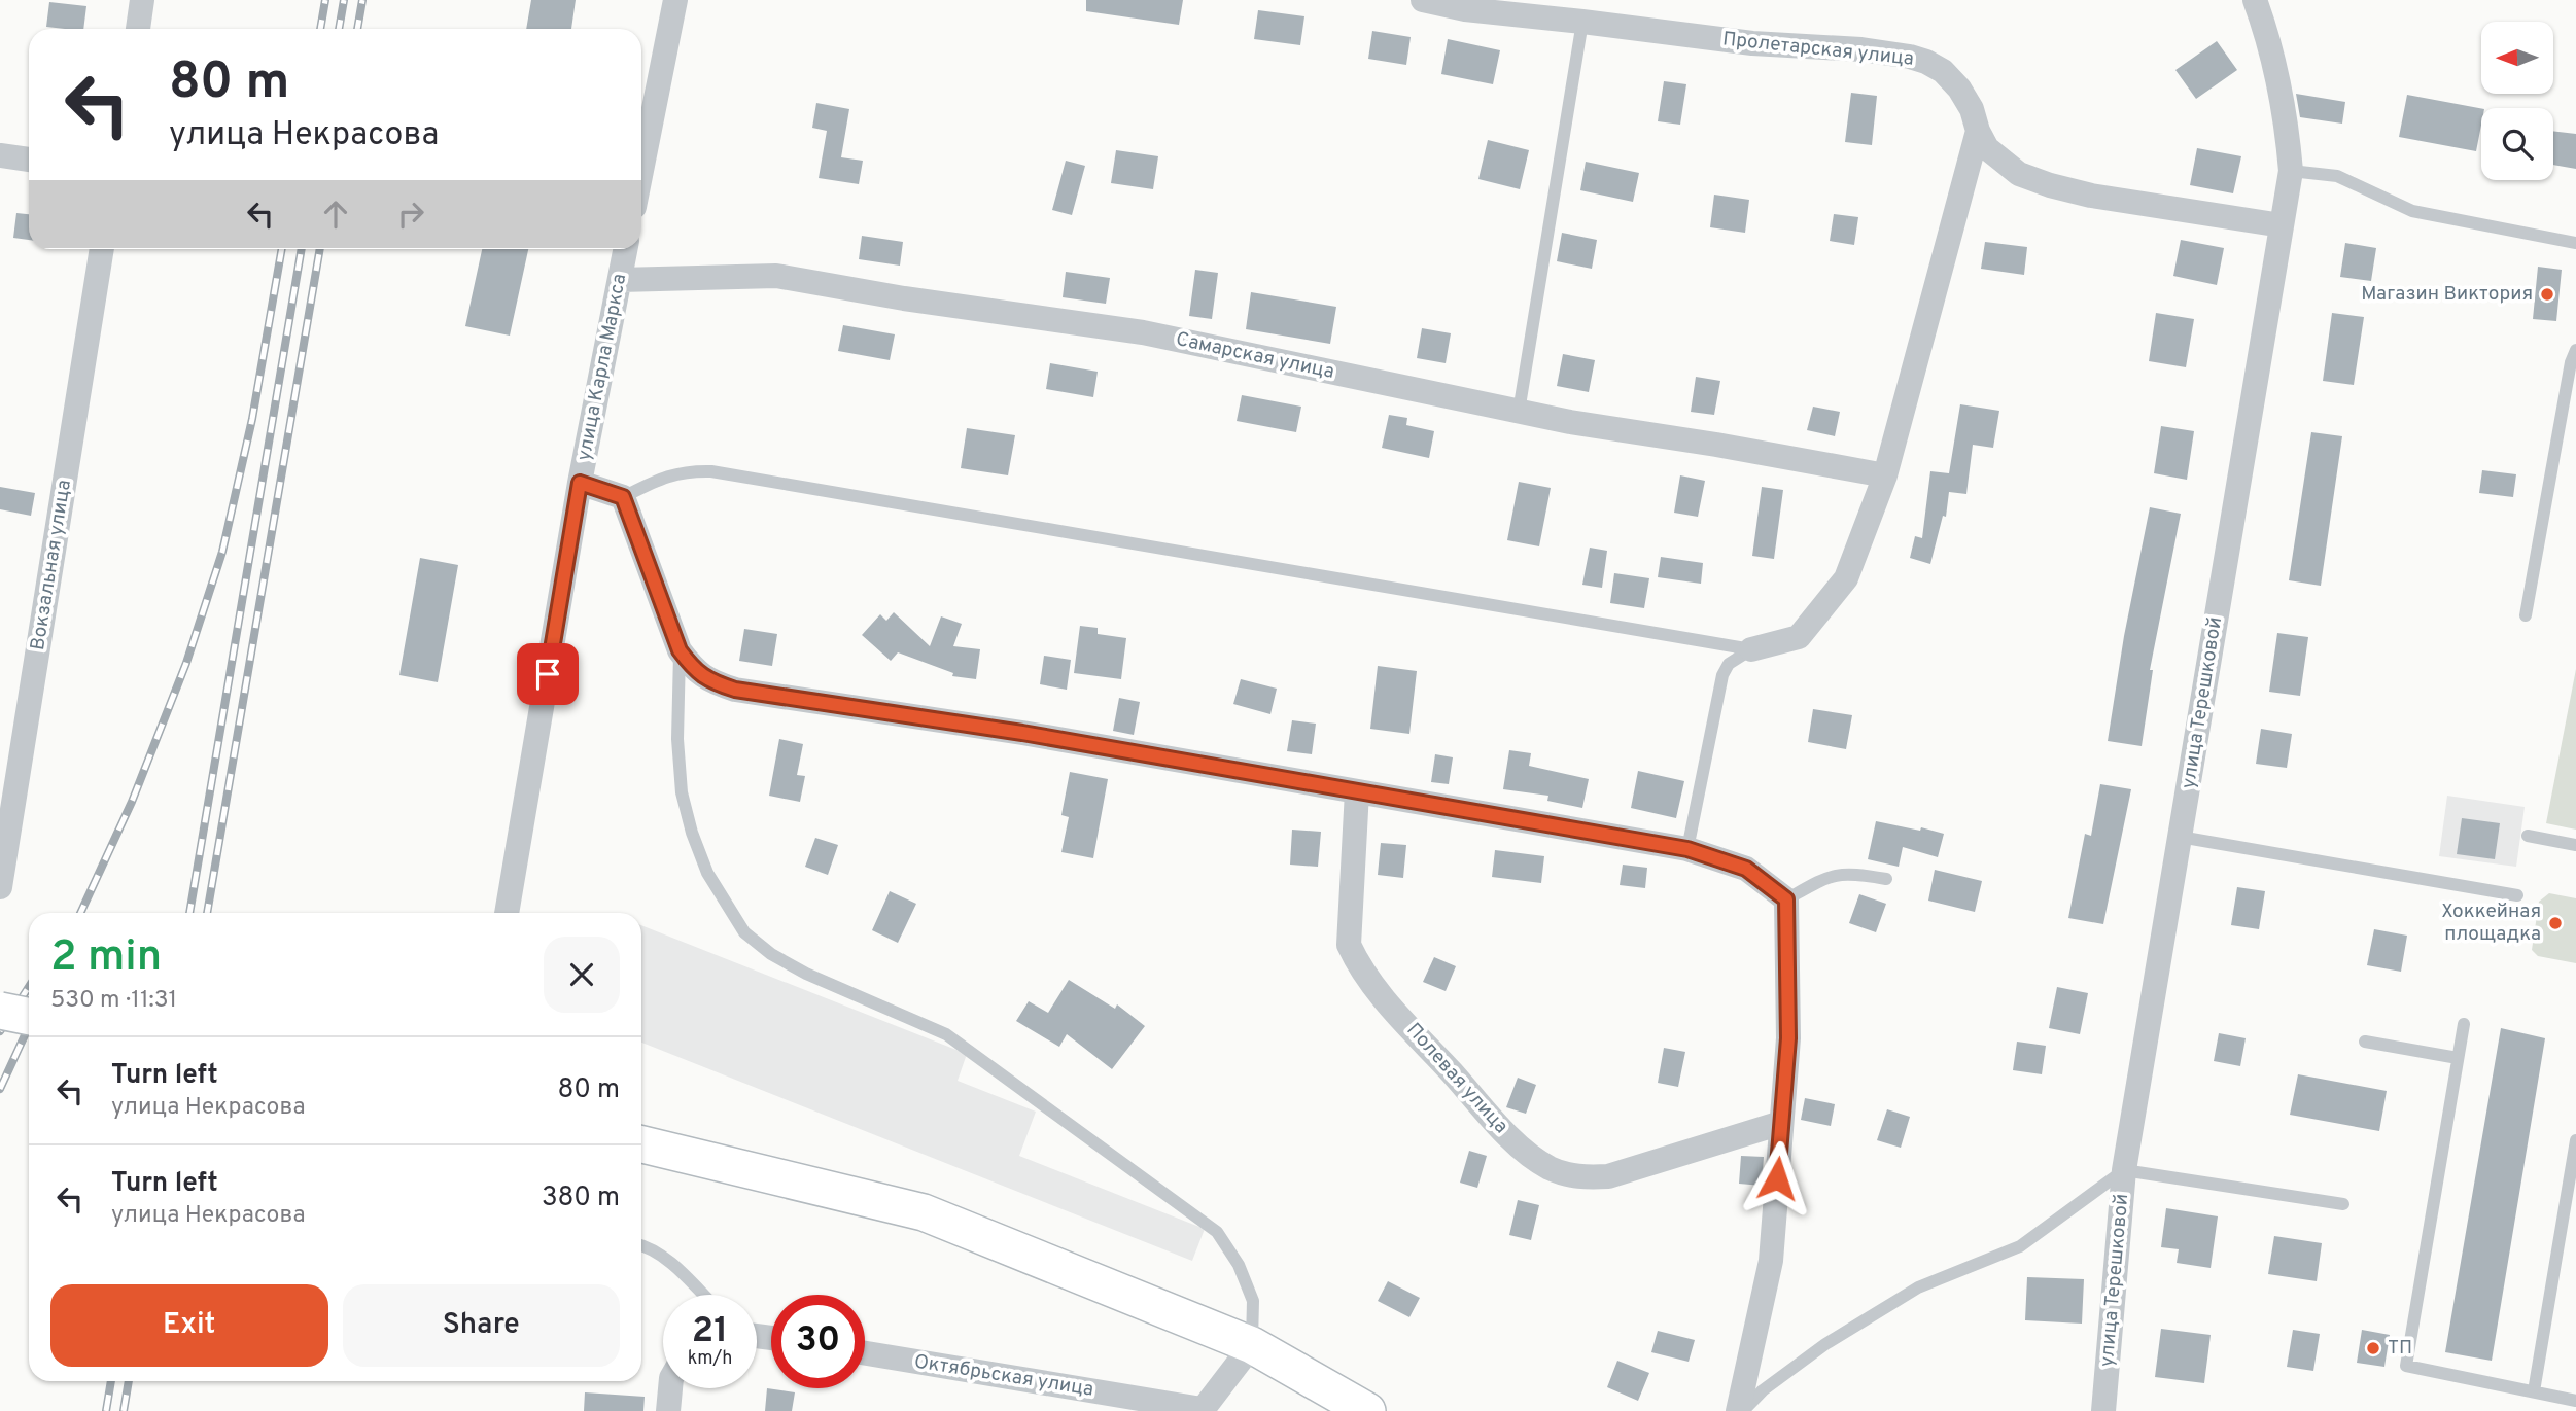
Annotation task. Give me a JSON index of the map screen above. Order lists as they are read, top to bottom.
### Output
{
  "streets": {
    "street": [
      "Пролетарская улица",
      "Самарская улица",
      "улица Карла Маркса",
      "Вокзальная улица",
      "улица Терешковой",
      "Полевая улица",
      "Октябрьская улица"
    ]
  },
  "crossings": [
    ["Пролетарская улица", "улица Терешковой"],
    ["Самарская улица", "улица Карла Маркса"]
  ],
  "places": ["Магазин Виктория", "Хоккейная площадка", "ТП"],
  "north": "left",
  "page": {
    "turn": ["80 m", "улица Некрасова"],
    "heading": ["2 min", "530 m · 11:31"],
    "list": [
      {
        "name": "Turn left",
        "note": "улица Некрасова",
        "value": "80 m"
      },
      {
        "name": "Turn left",
        "note": "улица Некрасова",
        "value": "380 m"
      }
    ],
    "buttons": ["Exit", "Share"],
    "speed": "21 km/h",
    "limit": "30"
  }
}
